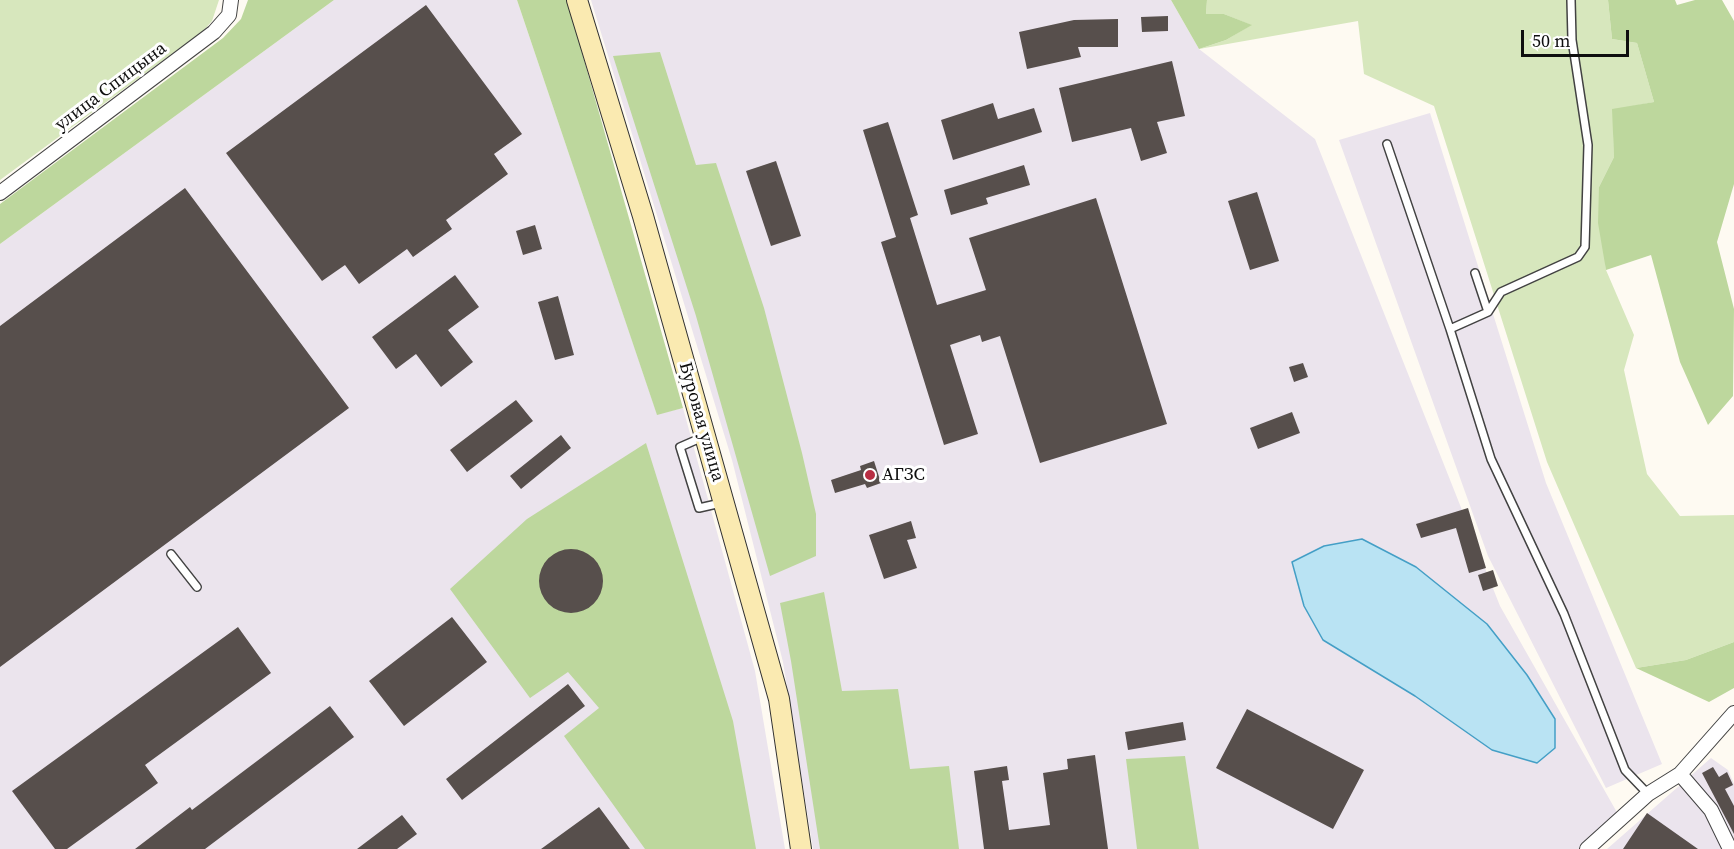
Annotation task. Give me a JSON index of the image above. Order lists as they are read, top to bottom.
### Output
{
  "streets": {
    "main road": ["Буровая улица"],
    "street": ["улица Спицына"]
  },
  "places": ["АГЗС"],
  "scale_bar": "50 m"
}
